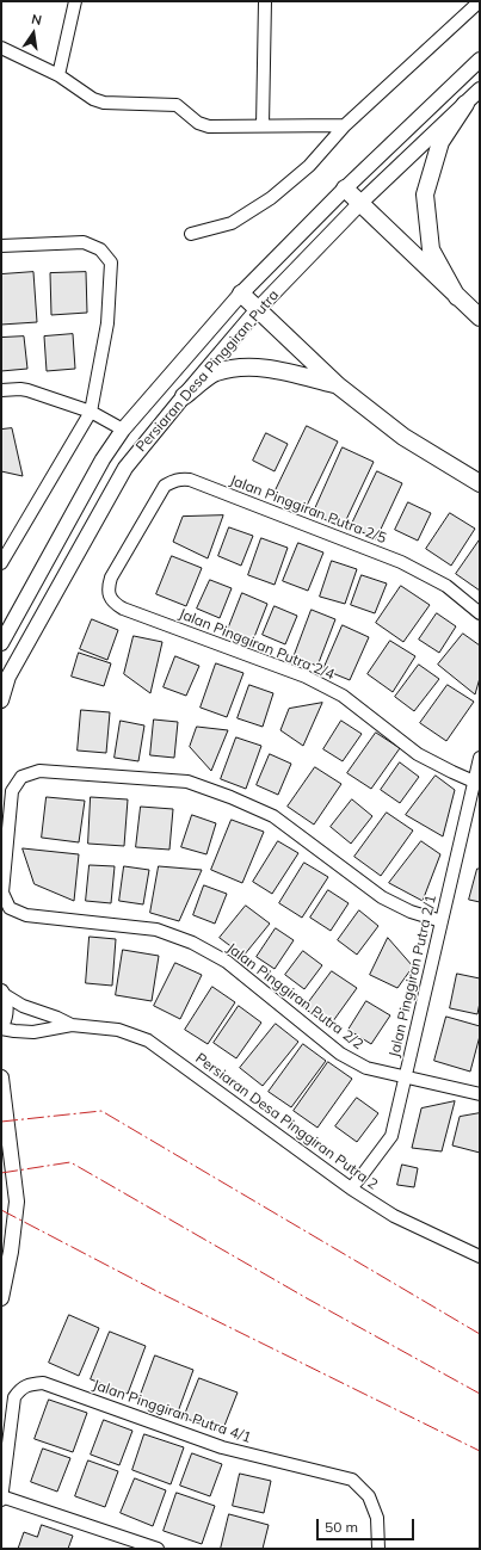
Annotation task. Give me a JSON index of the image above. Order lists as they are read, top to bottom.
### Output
{
  "streets": {
    "street": [
      "Persiaran Desa Pinggiran Putra",
      "Jalan Pinggiran Putra 2/5",
      "Jalan Pinggiran Putra 2/4",
      "Jalan Pinggiran Putra 2/1",
      "Jalan Pinggiran Putra 2/2",
      "Persiaran Desa Pinggiran Putra 2",
      "Jalan Pinggiran Putra 4/1"
    ]
  },
  "crossings": [
    ["Jalan Pinggiran Putra 2/5", "Jalan Pinggiran Putra 2/4"],
    ["Jalan Pinggiran Putra 2/4", "Jalan Pinggiran Putra 2/1"],
    ["Jalan Pinggiran Putra 2/1", "Jalan Pinggiran Putra 2/2"],
    ["Jalan Pinggiran Putra 2/1", "Persiaran Desa Pinggiran Putra 2"]
  ],
  "scale_bar": "50 m",
  "north": "top"
}
